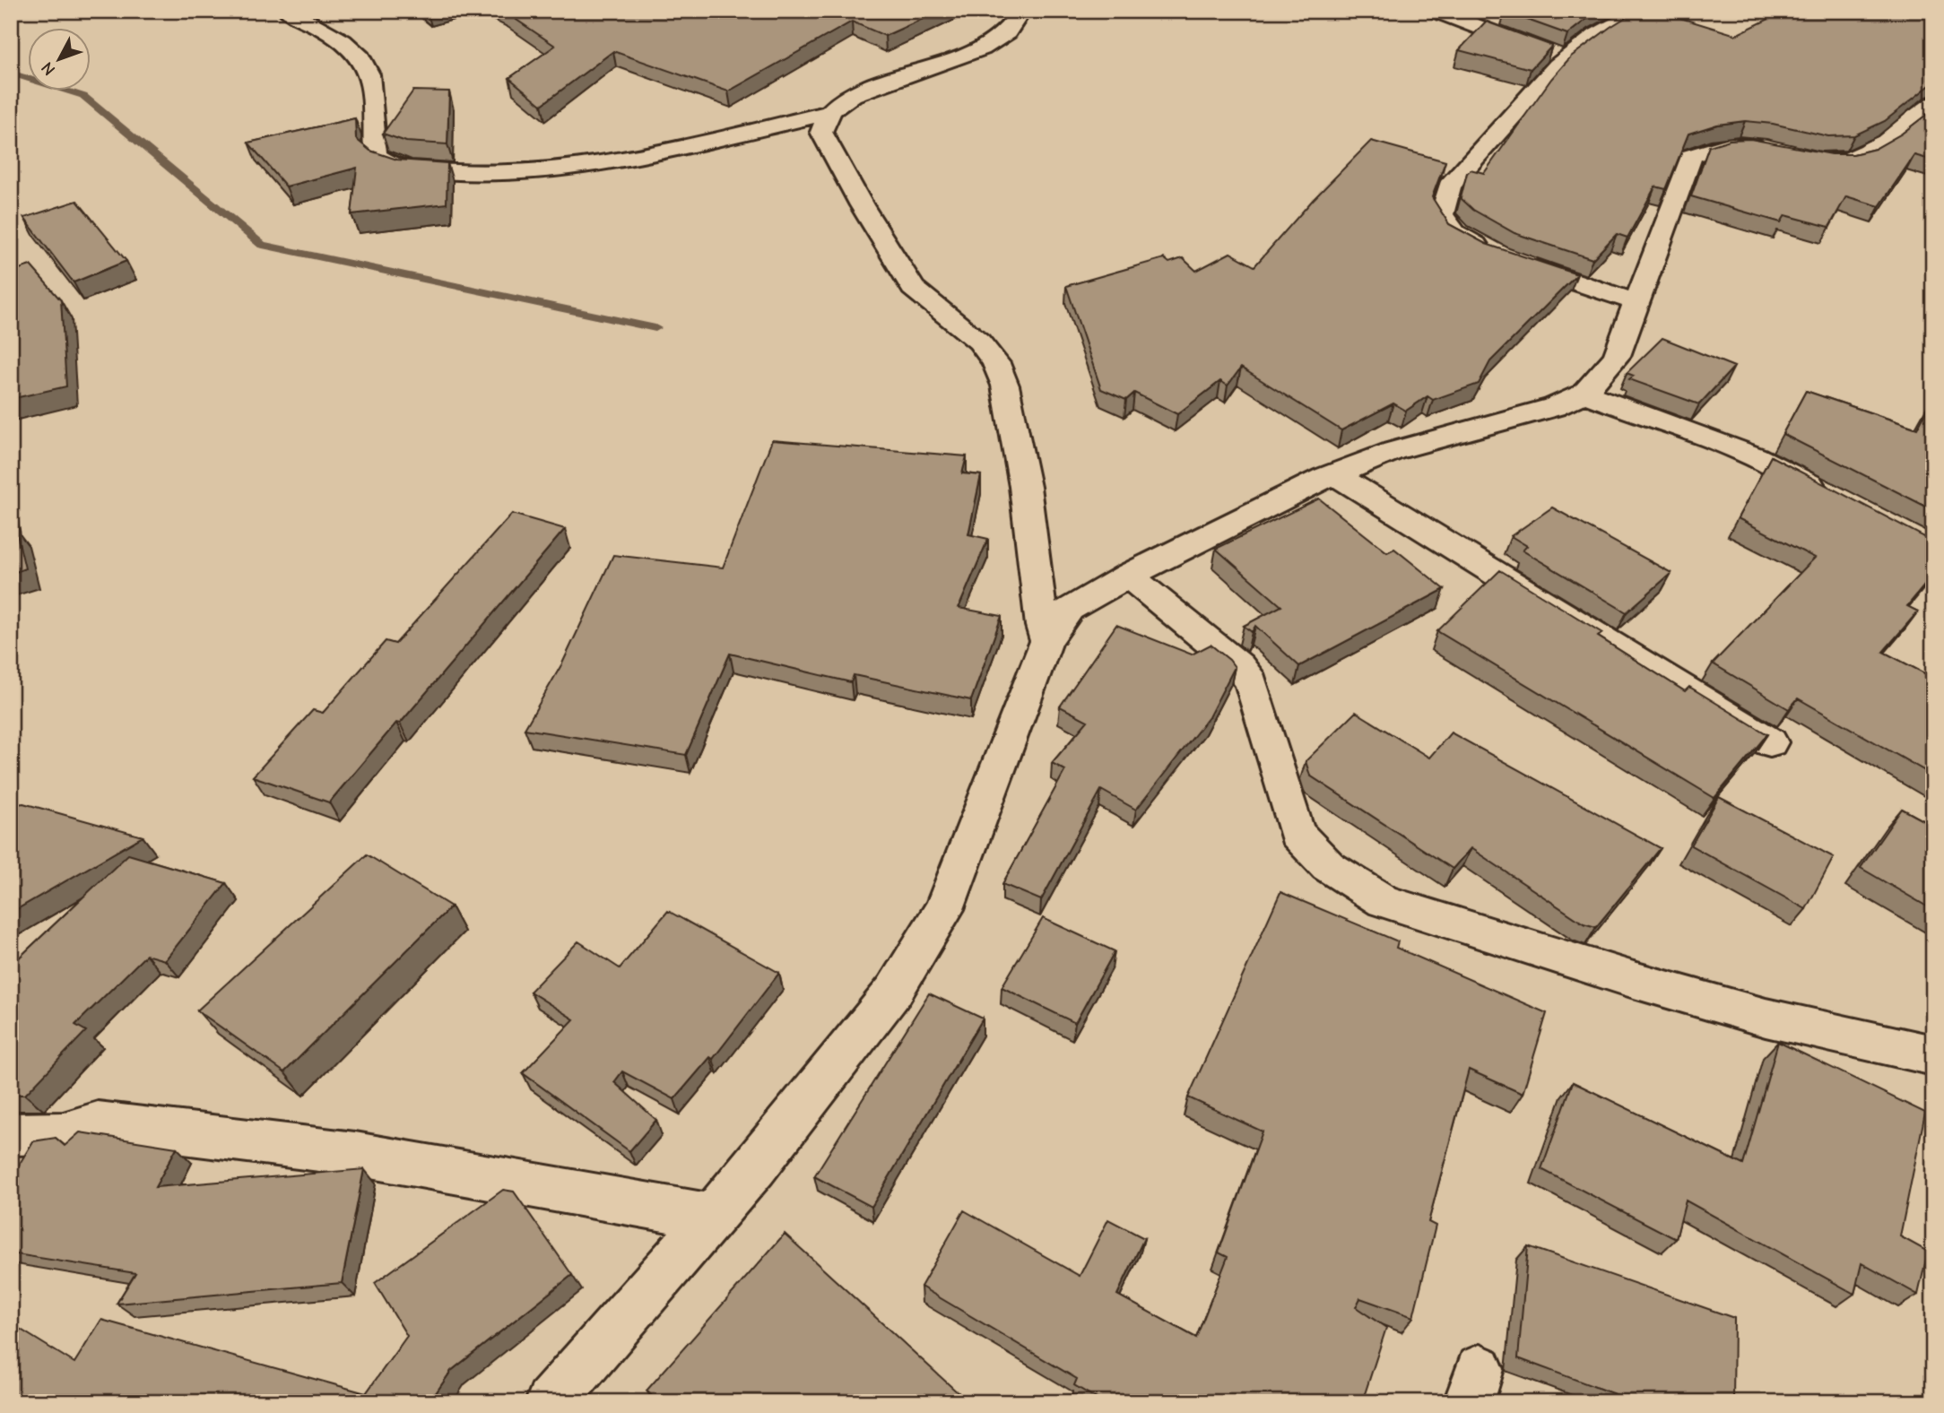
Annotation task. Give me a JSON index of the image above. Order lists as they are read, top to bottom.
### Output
{
  "north": "bottom left"
}
